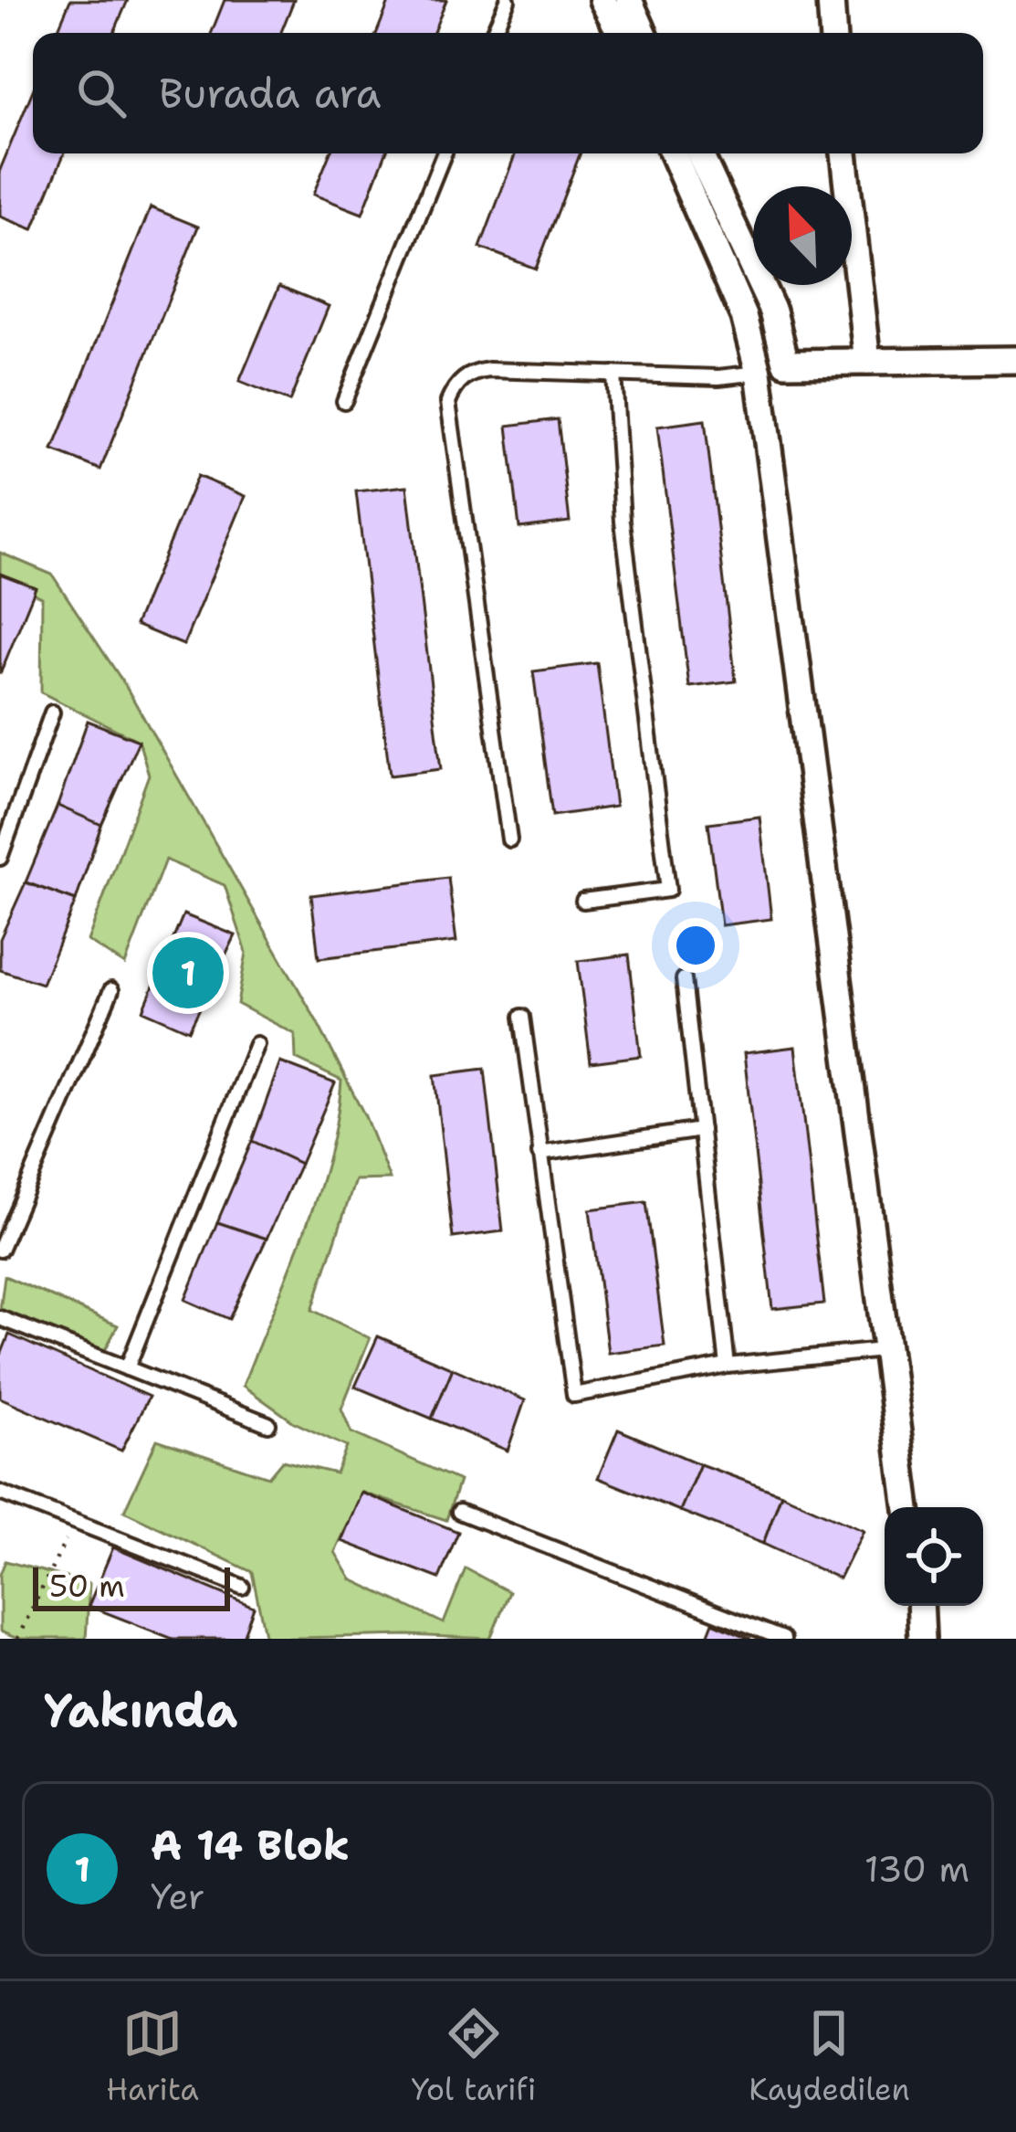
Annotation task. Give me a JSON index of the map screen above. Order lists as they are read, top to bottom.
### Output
{
  "scale_bar": "50 m",
  "north": "top left",
  "page": {
    "search": "Burada ara",
    "pins": "1",
    "scale": "50 m",
    "heading": "Yakında",
    "list": [
      {
        "mark": "1",
        "name": "A 14 Blok",
        "note": "Yer",
        "value": "130 m"
      }
    ],
    "nav": ["Harita", "Yol tarifi", "Kaydedilen"]
  }
}
